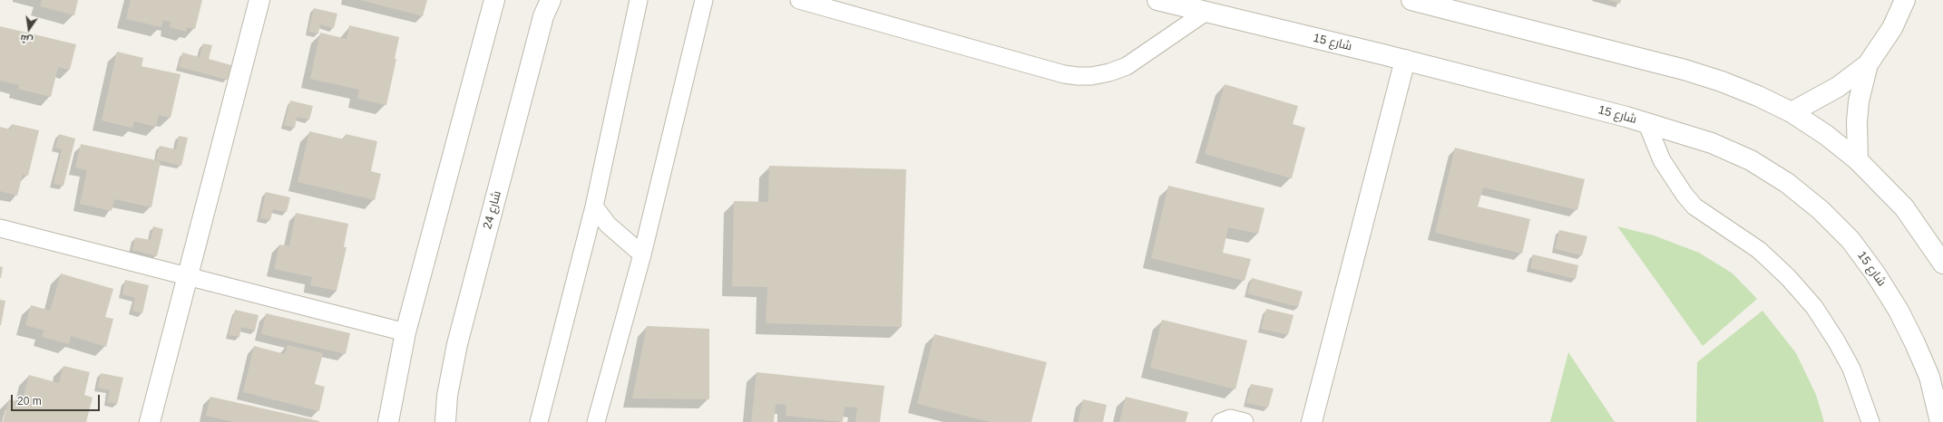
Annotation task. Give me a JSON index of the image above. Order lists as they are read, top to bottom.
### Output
{
  "streets": {
    "street": ["شارع 15", "شارع 24"]
  },
  "scale_bar": "20 m",
  "north": "bottom"
}
